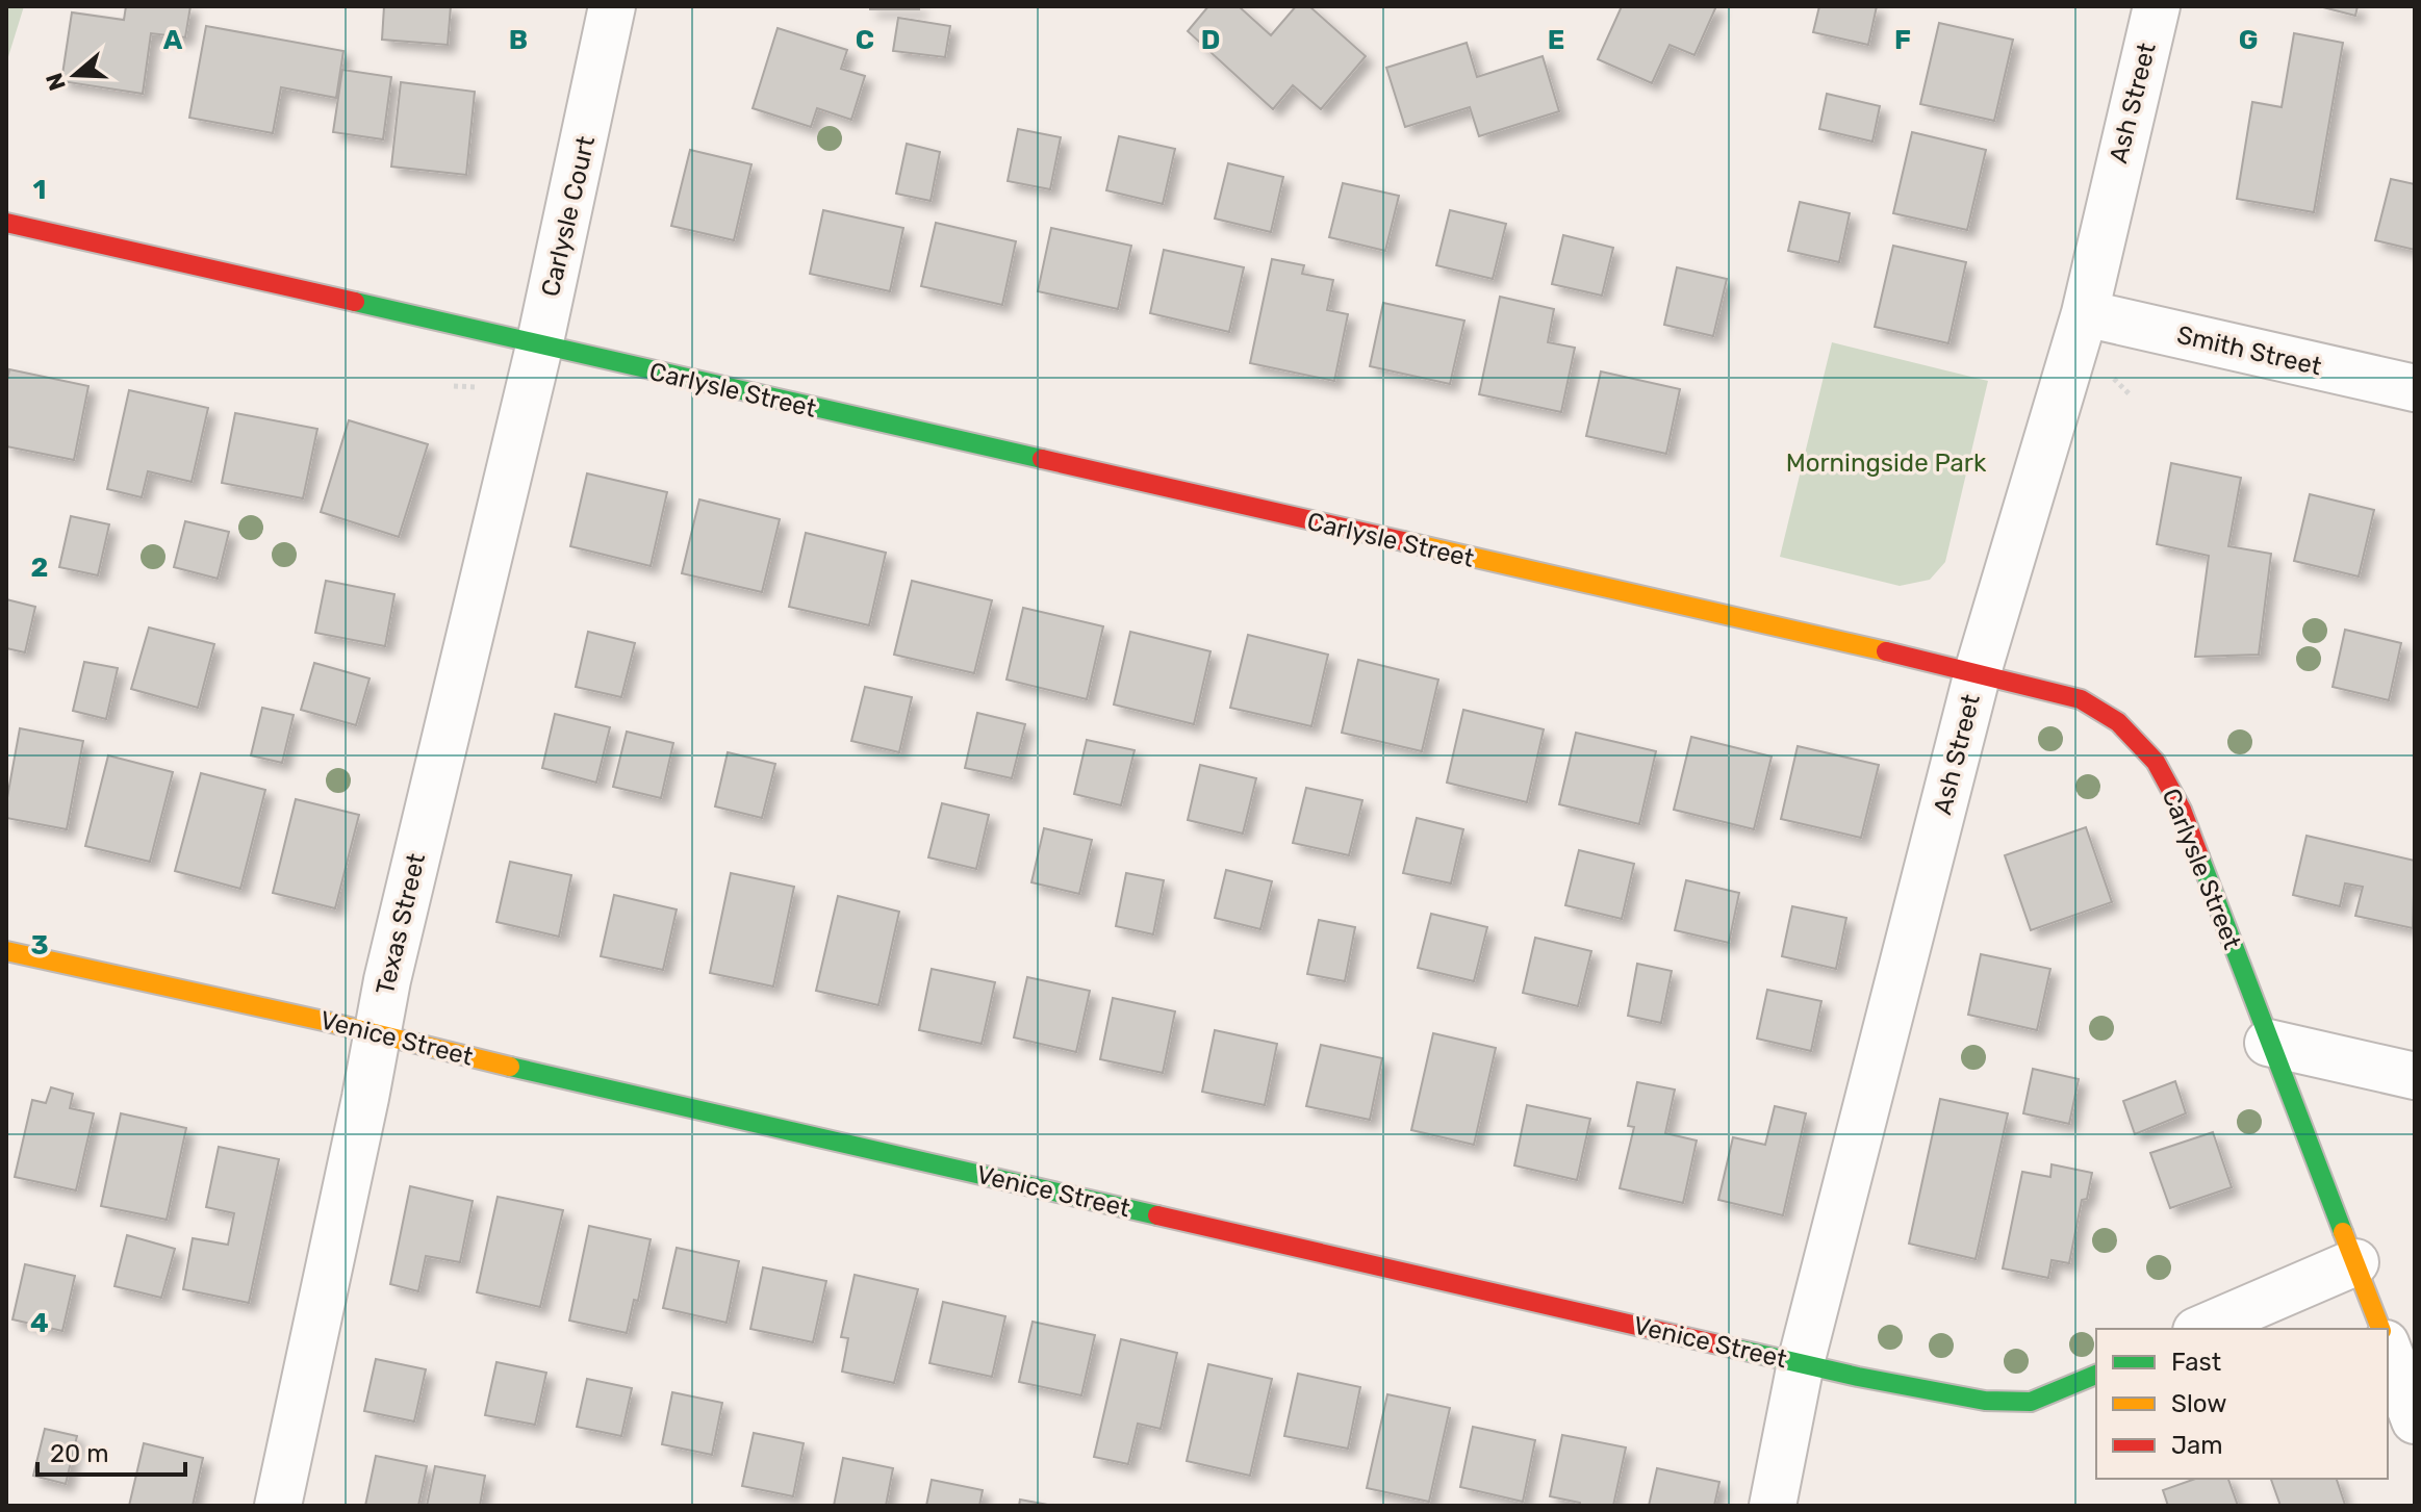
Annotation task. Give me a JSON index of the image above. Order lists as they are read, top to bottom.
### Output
{
  "streets": {
    "street": [
      "Ash Street",
      "Carlysle Court",
      "Smith Street",
      "Carlysle Street",
      "Texas Street",
      "Venice Street"
    ]
  },
  "crossings": [
    ["Ash Street", "Smith Street"],
    ["Ash Street", "Carlysle Street"],
    ["Ash Street", "Venice Street"],
    ["Carlysle Court", "Carlysle Street"],
    ["Carlysle Court", "Texas Street"],
    ["Carlysle Street", "Texas Street"],
    ["Texas Street", "Venice Street"]
  ],
  "parks": ["Morningside Park"],
  "legend": ["Fast", "Slow", "Jam"],
  "scale_bar": "20 m",
  "north": "left",
  "grid": {
    "columns": [
      "A",
      "B",
      "C",
      "D",
      "E",
      "F",
      "G"
    ],
    "rows": [
      "1",
      "2",
      "3",
      "4"
    ]
  }
}
